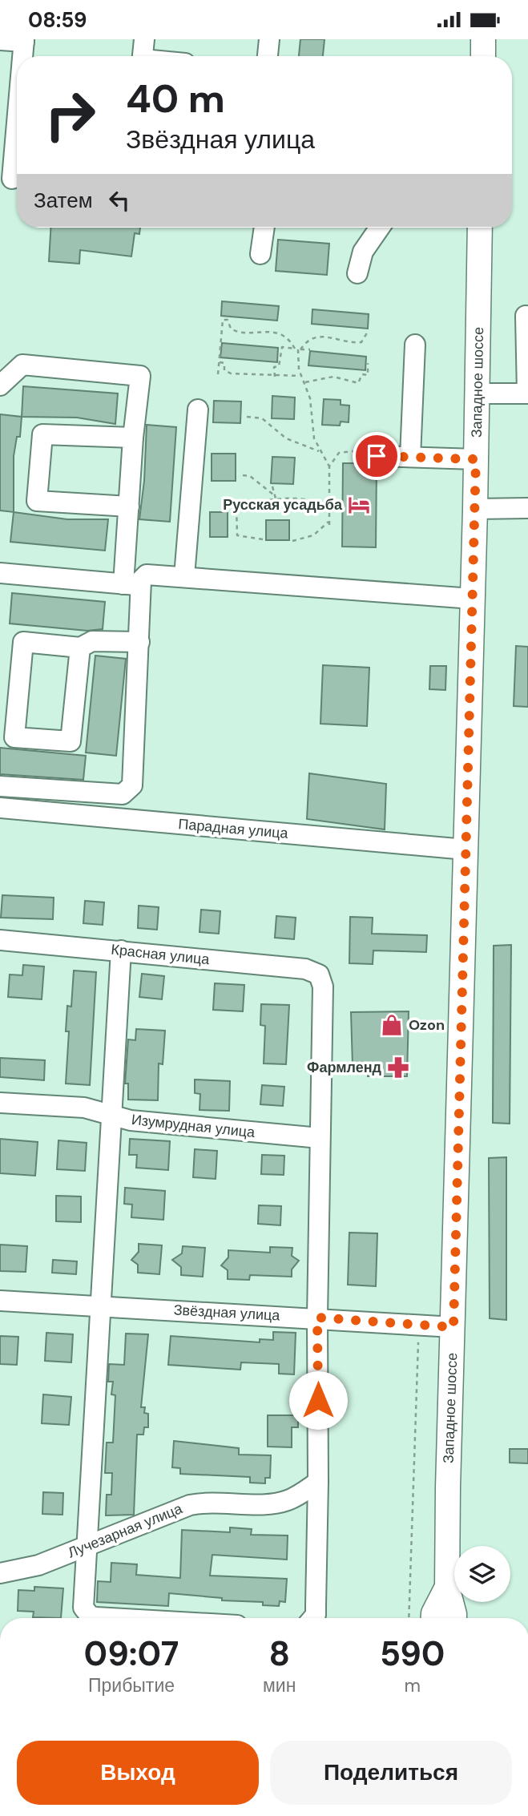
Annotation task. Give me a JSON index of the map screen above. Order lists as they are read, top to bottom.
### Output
{
  "streets": {
    "main road": ["Западное шоссе"],
    "street": [
      "Парадная улица",
      "Красная улица",
      "Изумрудная улица",
      "Звёздная улица",
      "Лучезарная улица"
    ]
  },
  "crossings": [
    ["Западное шоссе", "Парадная улица"],
    ["Западное шоссе", "Звёздная улица"],
    ["Красная улица", "Изумрудная улица"]
  ],
  "places": {
    "hotel": ["Русская усадьба"],
    "shop": ["Ozon"],
    "pharmacy": ["Фармленд"]
  },
  "page": {
    "status": "08:59",
    "turn": ["40 m", "Звёздная улица"],
    "then": "Затем",
    "eta": [
      "09:07",
      "Прибытие",
      "8",
      "мин",
      "590",
      "m"
    ],
    "buttons": ["Выход", "Поделиться"]
  }
}
